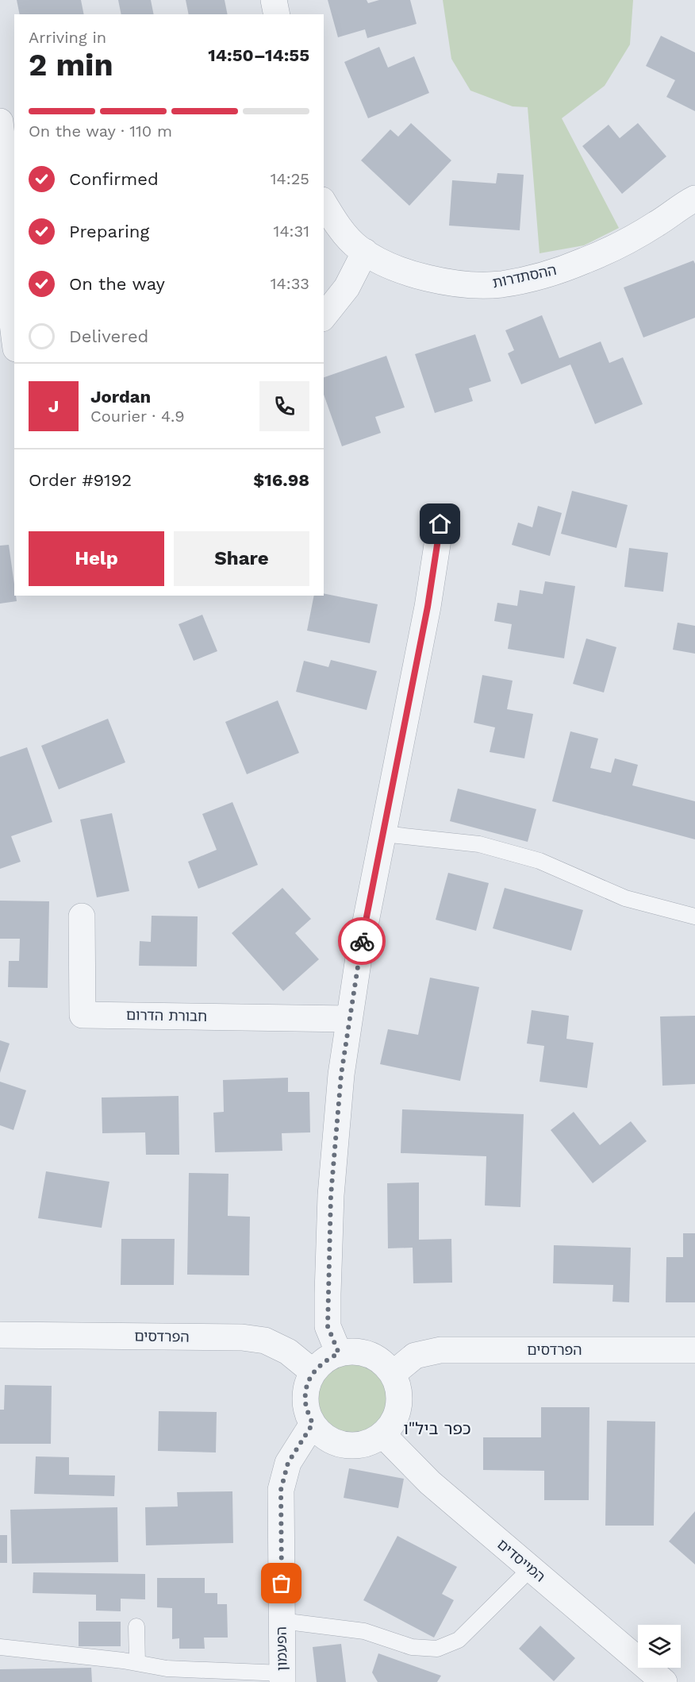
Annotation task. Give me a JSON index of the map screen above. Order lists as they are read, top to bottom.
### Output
{
  "streets": {
    "street": [
      "ההסתדרות",
      "חבורת הדרום",
      "הפרדסים",
      "המייסדים",
      "הפעמון"
    ]
  },
  "crossings": [
    ["הפרדסים", "המייסדים"],
    ["הפרדסים", "הפעמון"],
    ["המייסדים", "הפעמון"]
  ],
  "districts": ["כפר ביל\"ו"],
  "page": {
    "heading": ["2 min", "Arriving in", "14:50–14:55"],
    "panel": [
      "Jordan",
      "Courier · 4.9",
      "Order #9192",
      "$16.98"
    ],
    "bar": "On the way · 110 m",
    "list": [
      ["Confirmed", "14:25"],
      ["Preparing", "14:31"],
      ["On the way", "14:33"],
      "Delivered"
    ],
    "round": "J",
    "buttons": ["Help", "Share"]
  }
}
